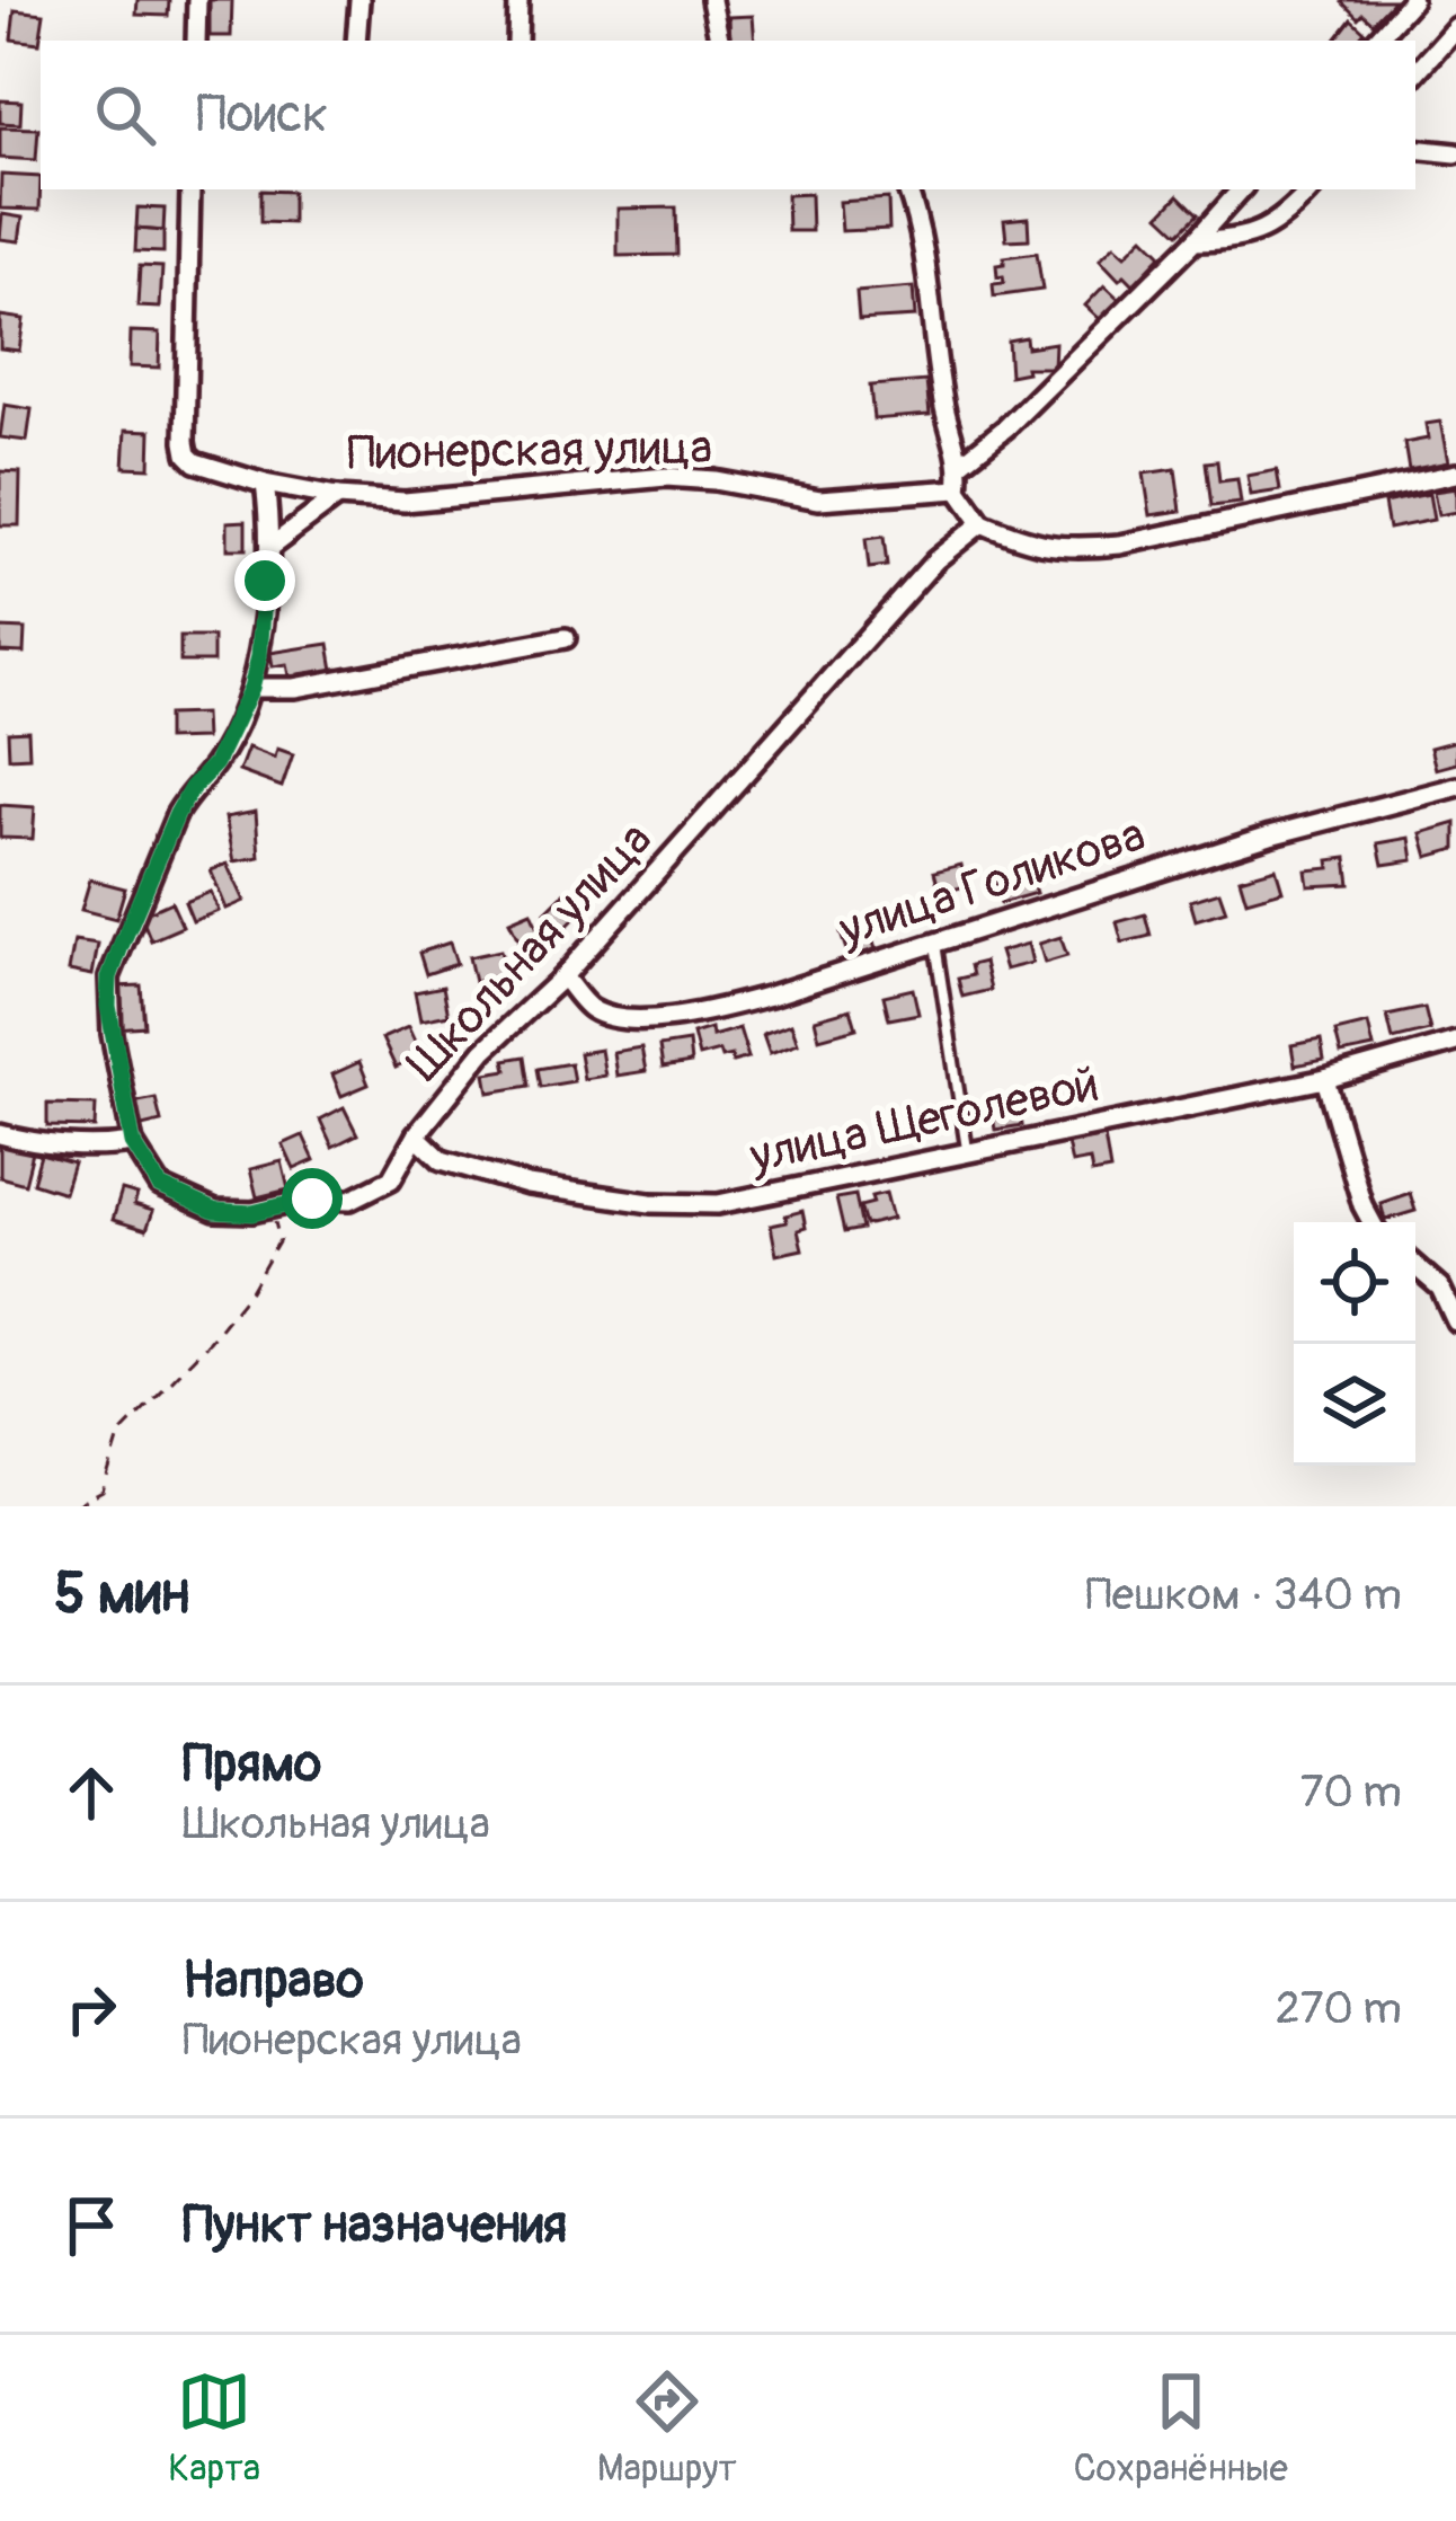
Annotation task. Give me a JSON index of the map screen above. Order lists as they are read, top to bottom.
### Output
{
  "streets": {
    "street": [
      "Пионерская улица",
      "улица Голикова",
      "Школьная улица",
      "улица Щеголевой"
    ]
  },
  "crossings": [
    ["улица Голикова", "Школьная улица"],
    ["Школьная улица", "улица Щеголевой"]
  ],
  "page": {
    "search": "Поиск",
    "heading": ["5 мин", "Пешком · 340 m"],
    "list": [
      ["Прямо", "Школьная улица", "70 m"],
      ["Направо", "Пионерская улица", "270 m"],
      "Пункт назначения"
    ],
    "nav": ["Карта", "Маршрут", "Сохранённые"]
  }
}
